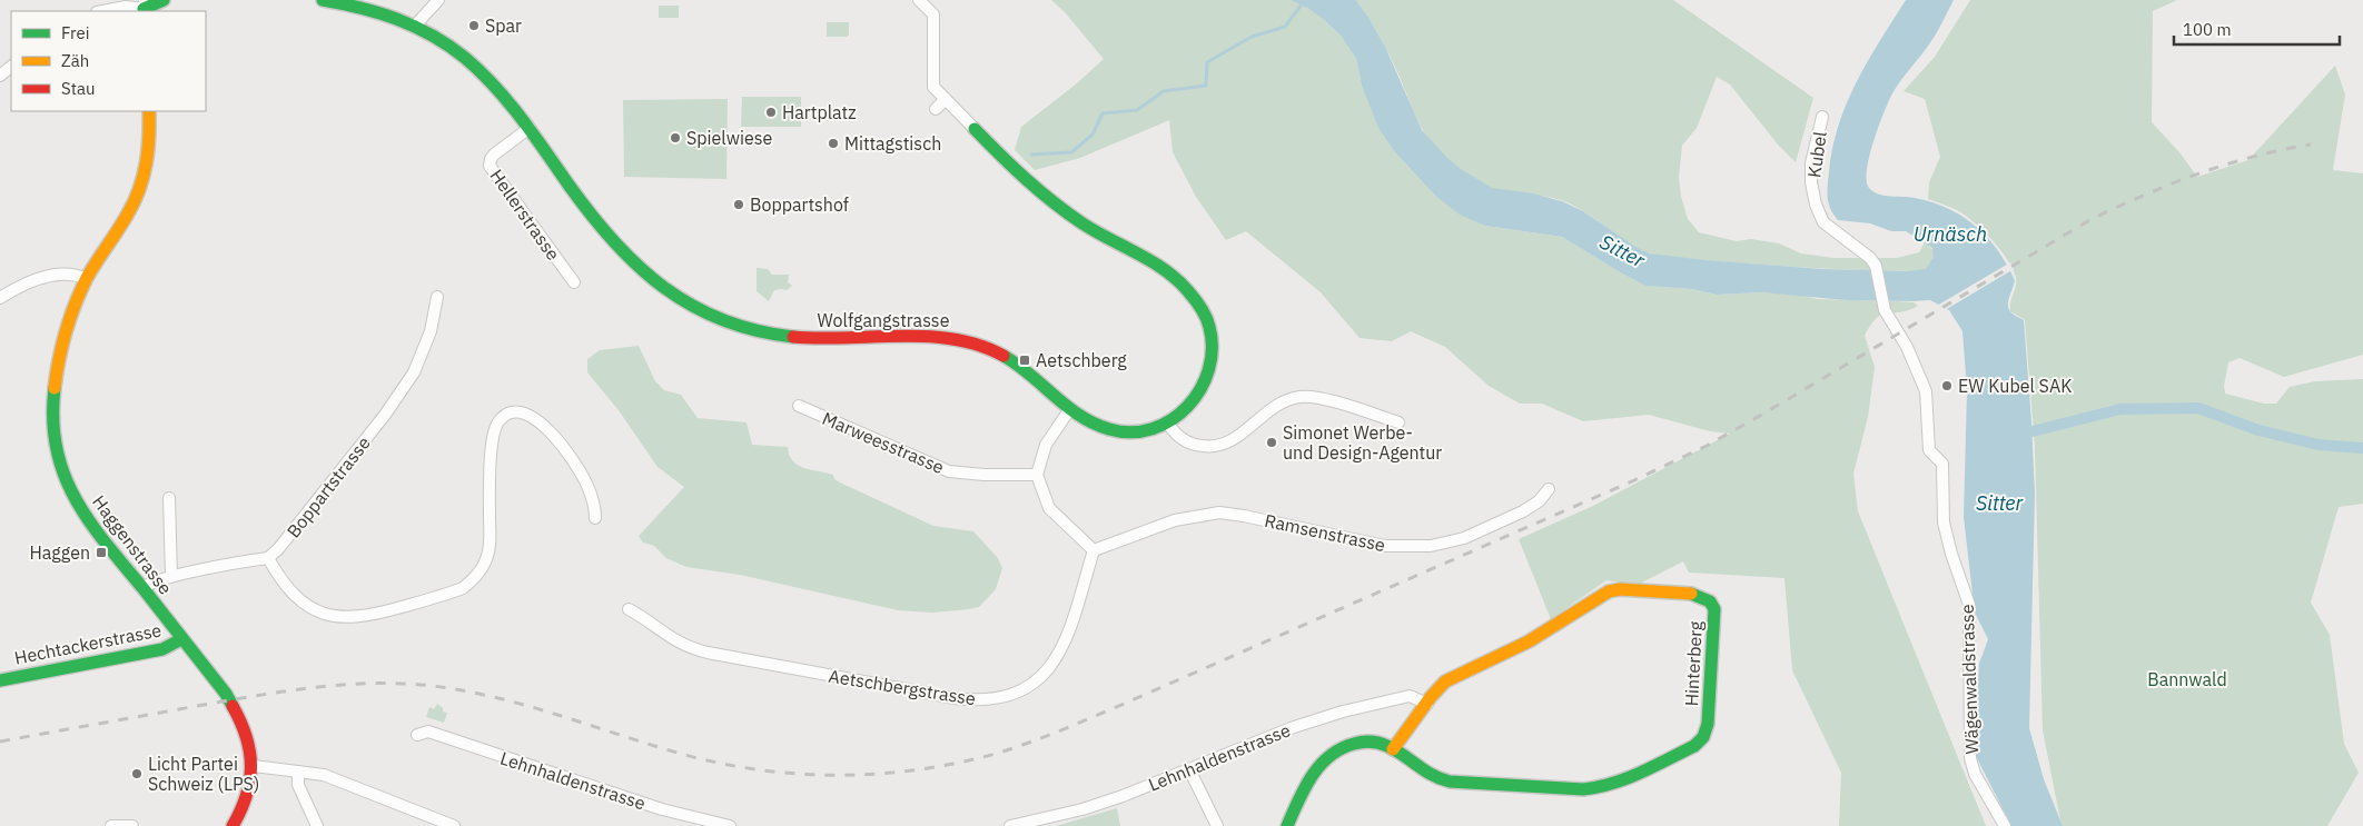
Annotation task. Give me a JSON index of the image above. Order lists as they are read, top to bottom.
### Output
{
  "streets": {
    "street": [
      "Kubel",
      "Hellerstrasse",
      "Wolfgangstrasse",
      "Marweesstrasse",
      "Boppartstrasse",
      "Ramsenstrasse",
      "Haggenstrasse",
      "Hechtackerstrasse",
      "Hinterberg",
      "Wägenwaldstrasse",
      "Aetschbergstrasse",
      "Lehnhaldenstrasse"
    ]
  },
  "crossings": [
    ["Kubel", "Wägenwaldstrasse"],
    ["Hellerstrasse", "Wolfgangstrasse"],
    ["Ramsenstrasse", "Aetschbergstrasse"],
    ["Haggenstrasse", "Hechtackerstrasse"],
    ["Hinterberg", "Lehnhaldenstrasse"]
  ],
  "water": ["Urnäsch", "Sitter"],
  "parks": ["Bannwald"],
  "places": {
    "other": [
      "Spar",
      "Hartplatz",
      "Spielwiese",
      "Mittagstisch",
      "Boppartshof",
      "EW Kubel SAK",
      "Simonet Werbe- und Design-Agentur",
      "Licht Partei Schweiz (LPS)"
    ],
    "transit": ["Aetschberg", "Haggen"]
  },
  "legend": ["Frei", "Zäh", "Stau"],
  "scale_bar": "100 m"
}
